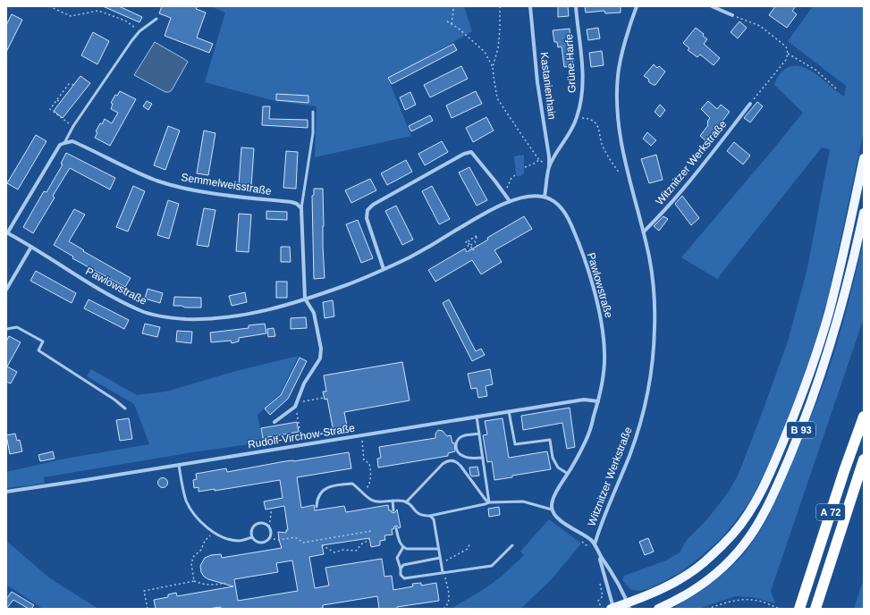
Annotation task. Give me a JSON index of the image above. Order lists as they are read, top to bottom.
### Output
{
  "streets": {
    "highway": ["A 72"],
    "main road": ["B 93"],
    "street": [
      "Grüne Harfe",
      "Kastanienhain",
      "Witznitzer Werkstraße",
      "Semmelweisstraße",
      "Pawlowstraße",
      "Rudolf-Virchow-Straße"
    ]
  },
  "crossings": [
    ["Grüne Harfe", "Kastanienhain"],
    ["Grüne Harfe", "Pawlowstraße"],
    ["Pawlowstraße", "Rudolf-Virchow-Straße"]
  ]
}
